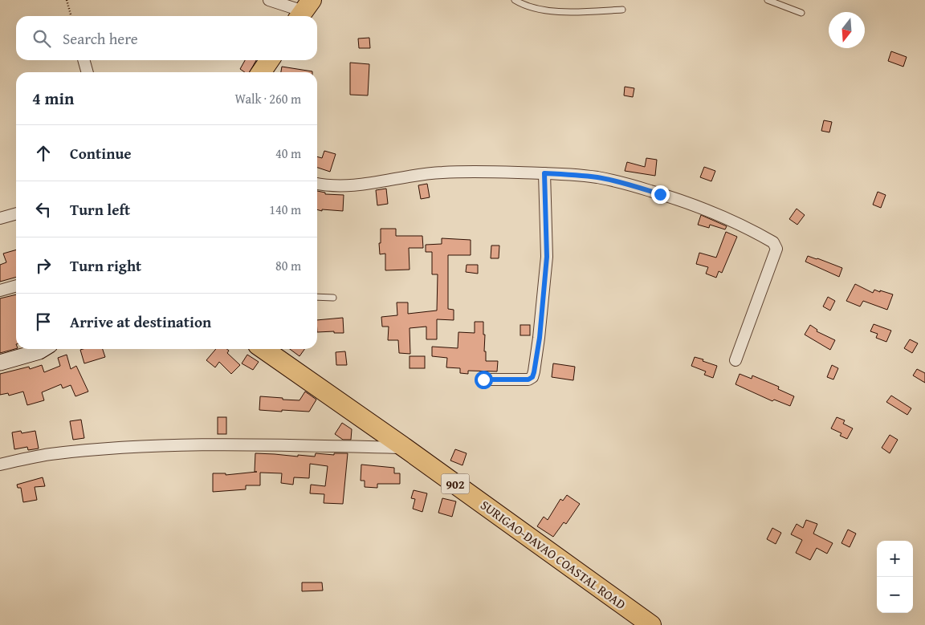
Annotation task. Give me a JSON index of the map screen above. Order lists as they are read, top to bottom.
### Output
{
  "streets": {
    "highway": ["902", "SURIGAO-DAVAO COASTAL ROAD"]
  },
  "north": "bottom",
  "page": {
    "search": "Search here",
    "heading": ["4 min", "Walk · 260 m"],
    "list": [
      ["Continue", "40 m"],
      ["Turn left", "140 m"],
      ["Turn right", "80 m"],
      "Arrive at destination"
    ],
    "map_buttons": ["+", "−"]
  }
}
